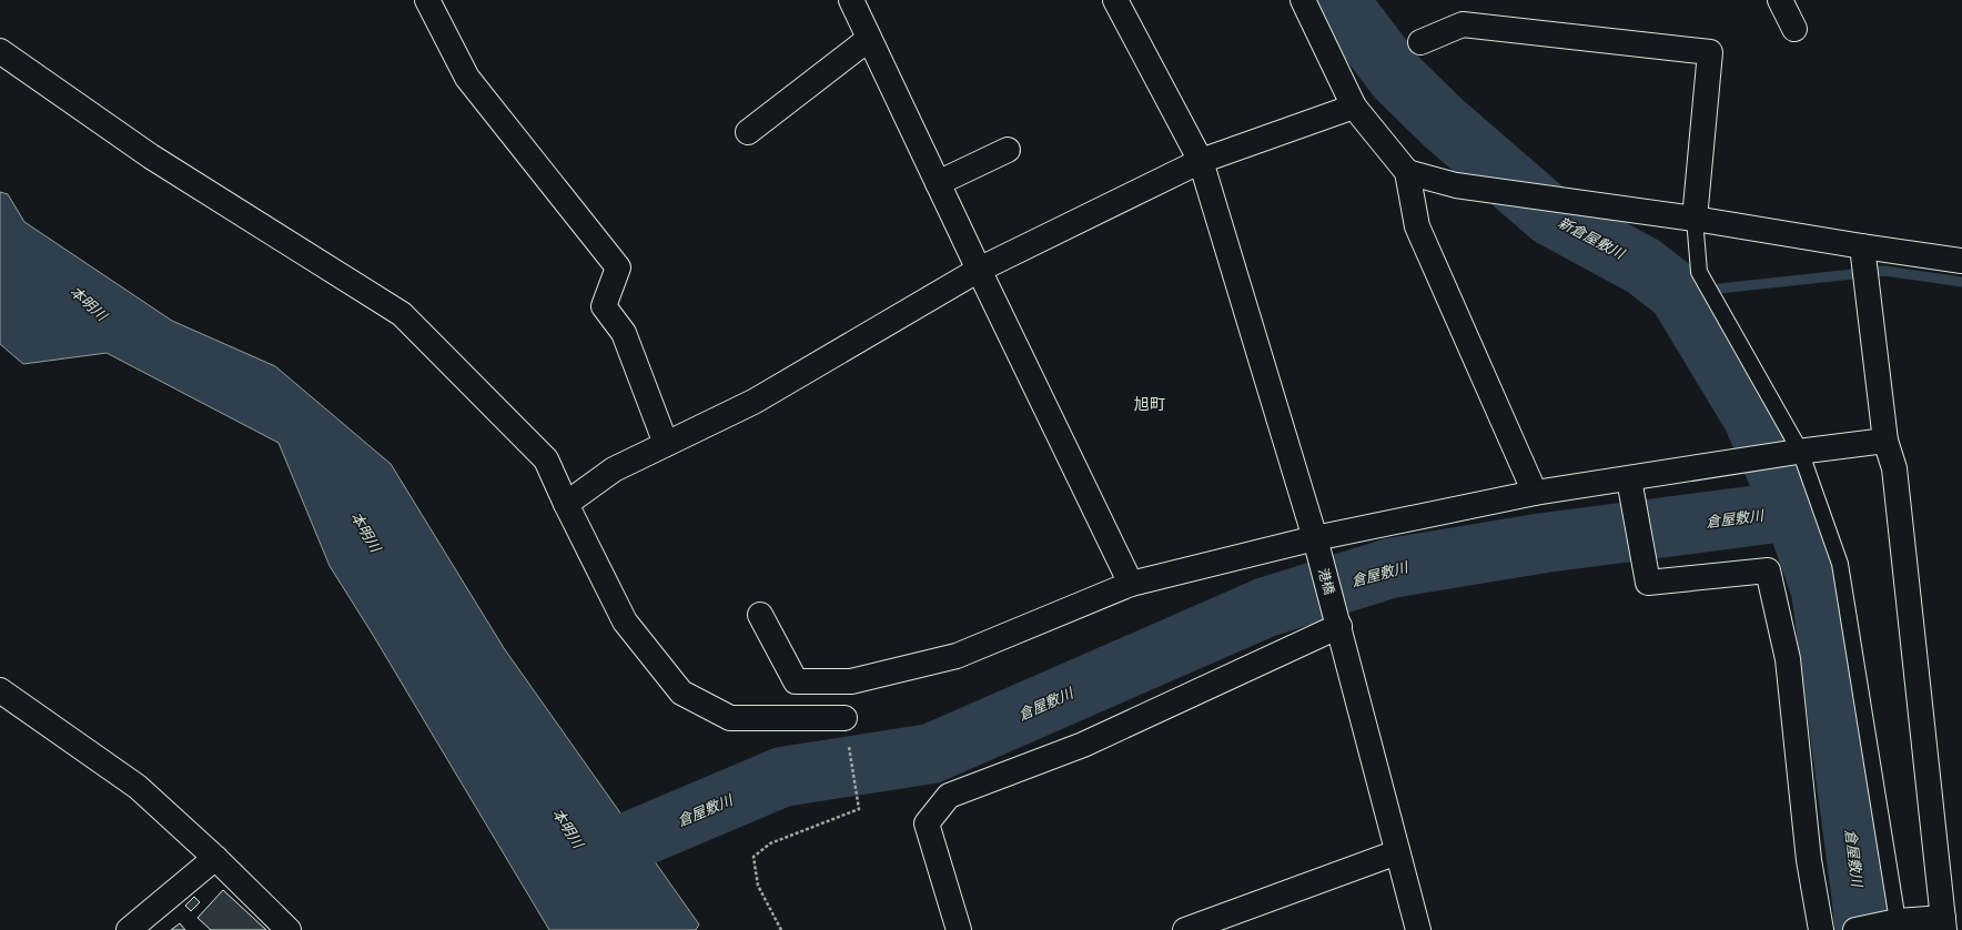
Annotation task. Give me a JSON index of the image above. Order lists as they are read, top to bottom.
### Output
{
  "streets": {
    "street": ["港橋"]
  },
  "districts": ["旭町"],
  "water": ["新倉屋敷川", "本明川", "倉屋敷川"]
}
